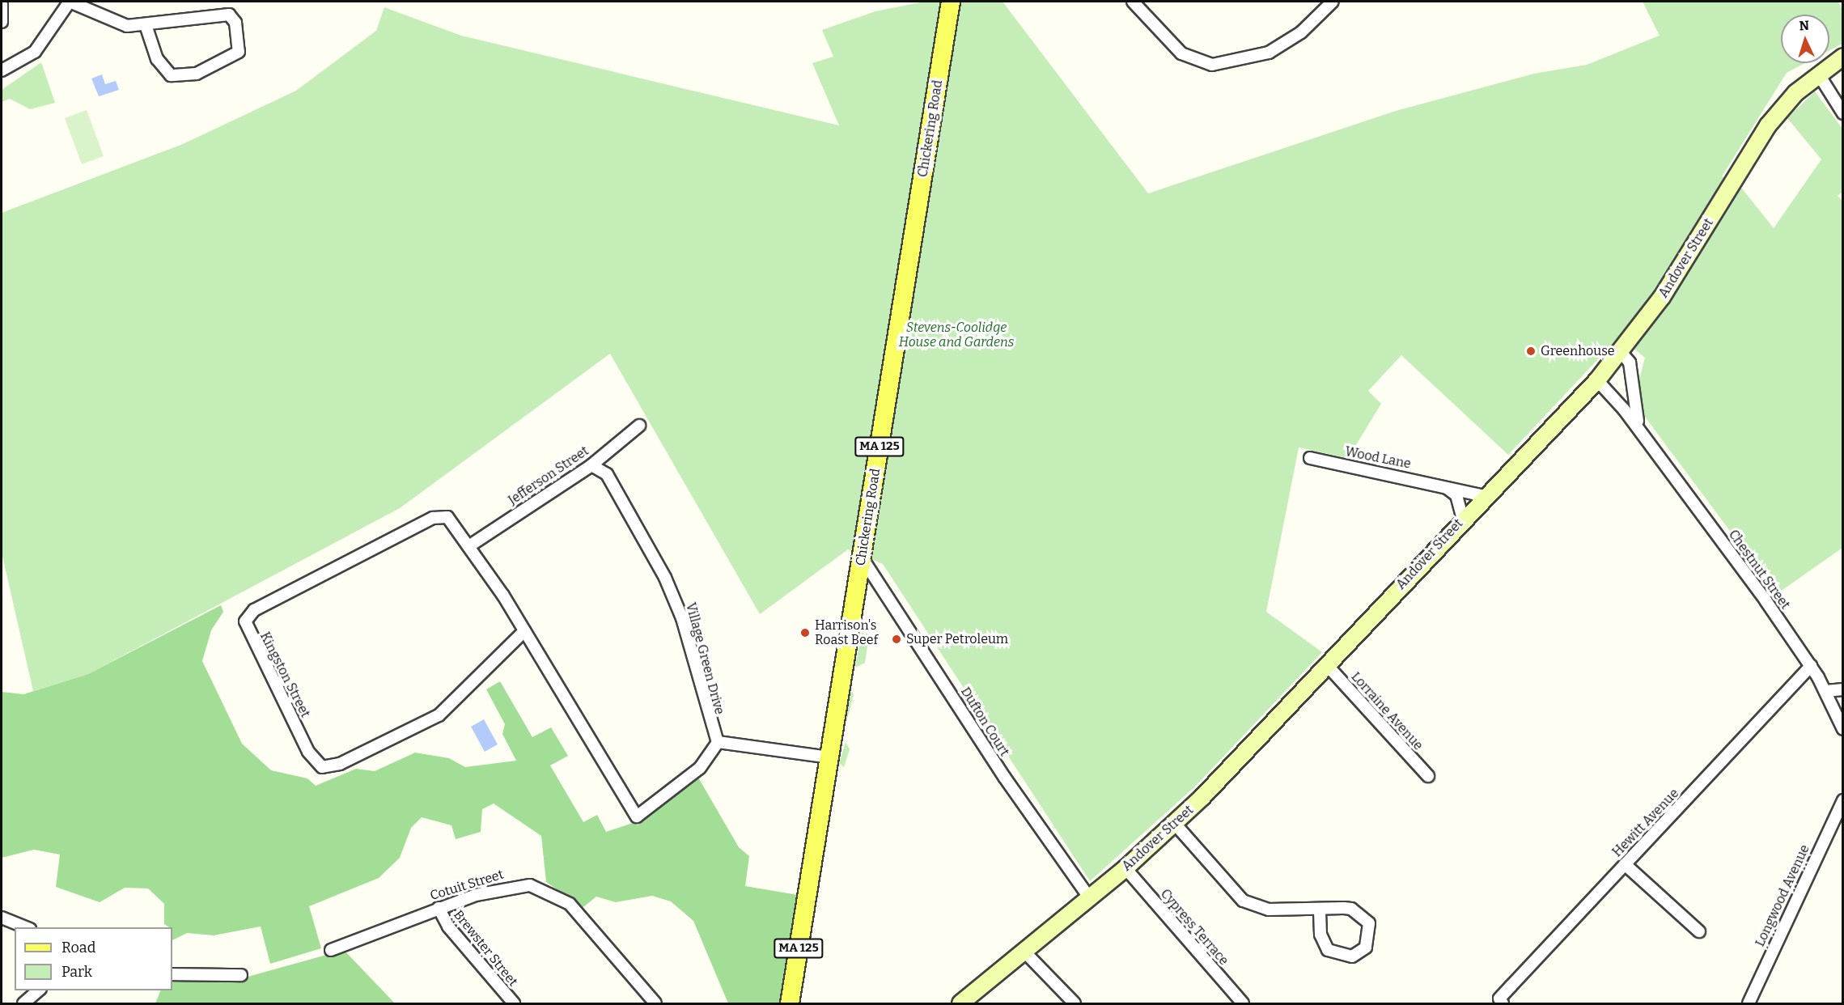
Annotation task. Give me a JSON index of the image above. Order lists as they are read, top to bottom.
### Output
{
  "streets": {
    "main road": ["Chickering Road", "Andover Street", "MA 125"],
    "street": [
      "Wood Lane",
      "Jefferson Street",
      "Chestnut Street",
      "Village Green Drive",
      "Kingston Street",
      "Lorraine Avenue",
      "Dufton Court",
      "Hewitt Avenue",
      "Cotuit Street",
      "Longwood Avenue",
      "Cypress Terrace",
      "Brewster Street"
    ]
  },
  "crossings": [
    ["Chickering Road", "Dufton Court"],
    ["Andover Street", "Wood Lane"],
    ["Andover Street", "Chestnut Street"],
    ["Andover Street", "Lorraine Avenue"],
    ["Andover Street", "Dufton Court"],
    ["Andover Street", "Cypress Terrace"],
    ["Jefferson Street", "Village Green Drive"],
    ["Jefferson Street", "Kingston Street"],
    ["Chestnut Street", "Hewitt Avenue"],
    ["Village Green Drive", "Kingston Street"],
    ["Cotuit Street", "Brewster Street"]
  ],
  "parks": ["Stevens-Coolidge House and Gardens"],
  "places": ["Greenhouse", "Harrison's Roast Beef", "Super Petroleum"],
  "legend": ["Road", "Park"],
  "north": "top"
}
